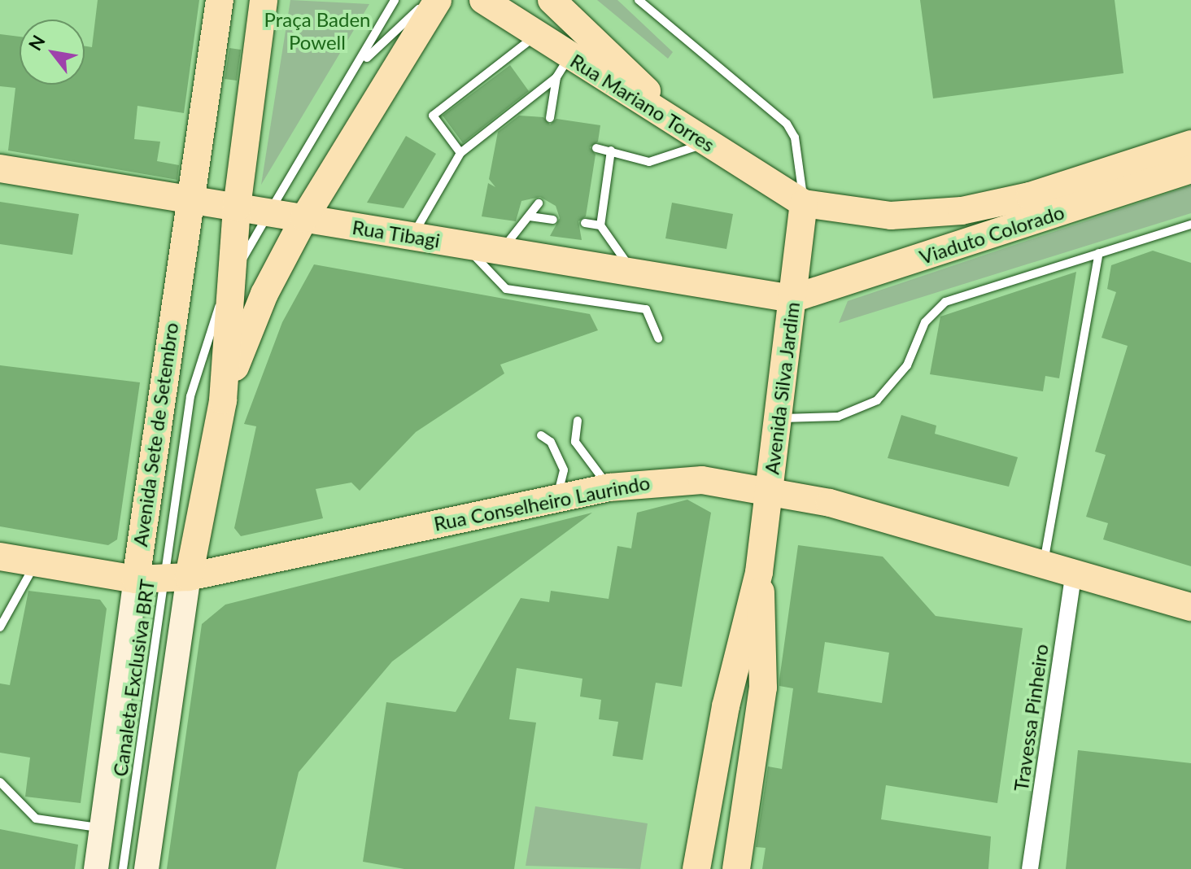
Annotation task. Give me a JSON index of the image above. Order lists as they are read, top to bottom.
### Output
{
  "streets": {
    "main road": [
      "Rua Mariano Torres",
      "Rua Tibagi",
      "Viaduto Colorado",
      "Avenida Silva Jardim",
      "Avenida Sete de Setembro",
      "Rua Conselheiro Laurindo"
    ],
    "street": ["Travessa Pinheiro"],
    "lane": ["Canaleta Exclusiva BRT"]
  },
  "crossings": [
    ["Rua Mariano Torres", "Viaduto Colorado"],
    ["Rua Mariano Torres", "Avenida Silva Jardim"],
    ["Rua Tibagi", "Viaduto Colorado"],
    ["Rua Tibagi", "Avenida Silva Jardim"],
    ["Rua Tibagi", "Avenida Sete de Setembro"],
    ["Rua Tibagi", "Canaleta Exclusiva BRT"],
    ["Viaduto Colorado", "Avenida Silva Jardim"],
    ["Avenida Silva Jardim", "Rua Conselheiro Laurindo"],
    ["Avenida Sete de Setembro", "Rua Conselheiro Laurindo"],
    ["Rua Conselheiro Laurindo", "Canaleta Exclusiva BRT"],
    ["Rua Conselheiro Laurindo", "Travessa Pinheiro"]
  ],
  "parks": ["Praça Baden Powell"],
  "north": "top left"
}
